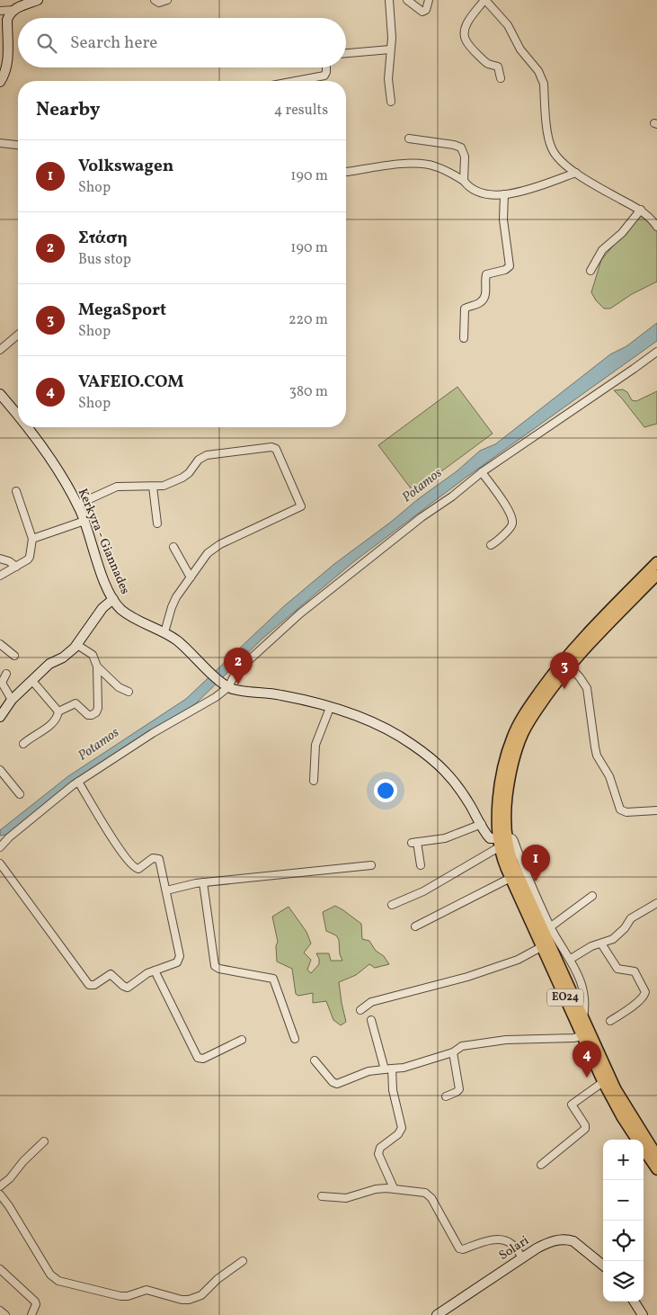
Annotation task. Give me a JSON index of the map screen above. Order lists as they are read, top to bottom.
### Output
{
  "streets": {
    "main road": ["Kerkyra - Giannades", "ΕΟ24", "Solari"]
  },
  "water": ["Potamos"],
  "page": {
    "search": "Search here",
    "heading": ["Nearby", "4 results"],
    "list": [
      {
        "mark": "1",
        "name": "Volkswagen",
        "note": "Shop",
        "value": "190 m"
      },
      {
        "mark": "2",
        "name": "Στάση",
        "note": "Bus stop",
        "value": "190 m"
      },
      {
        "mark": "3",
        "name": "MegaSport",
        "note": "Shop",
        "value": "220 m"
      },
      {
        "mark": "4",
        "name": "VAFEIO.COM",
        "note": "Shop",
        "value": "380 m"
      }
    ],
    "pins": [
      "2",
      "3",
      "1",
      "4"
    ],
    "map_buttons": ["+", "−"]
  }
}
